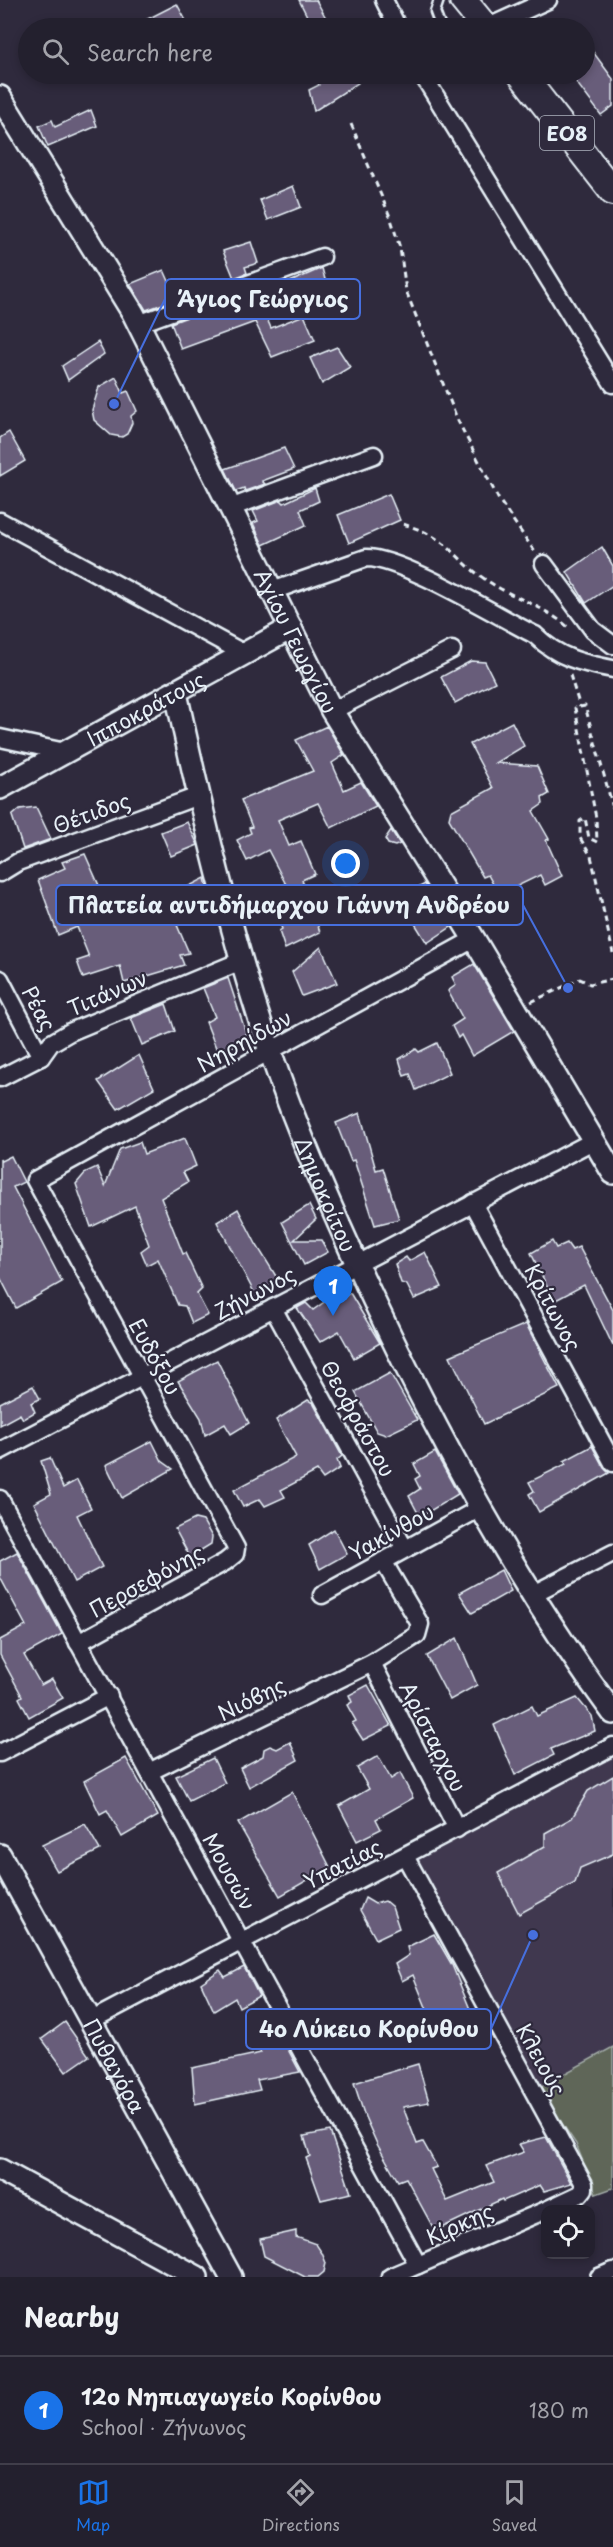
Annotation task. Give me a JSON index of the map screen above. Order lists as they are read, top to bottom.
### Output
{
  "streets": {
    "main road": ["ΕΟ8"],
    "street": [
      "Αγίου Γεωργίου",
      "Ιπποκράτους",
      "Θέτιδος",
      "Τιτάνων",
      "Ρέας",
      "Νηρηίδων",
      "Δημοκρίτου",
      "Ζήνωνος",
      "Κρίτωνος",
      "Ευδόξου",
      "Θεοφράστου",
      "Υακίνθου",
      "Περσεφόνης",
      "Νιόβης",
      "Αρίσταρχου",
      "Υπατίας",
      "Μουσών",
      "Κλειούς",
      "Πυθαγόρα",
      "Κίρκης"
    ]
  },
  "crossings": [
    ["Αγίου Γεωργίου", "Ιπποκράτους"],
    ["Αγίου Γεωργίου", "Νηρηίδων"],
    ["Αγίου Γεωργίου", "Ζήνωνος"],
    ["Ιπποκράτους", "Δημοκρίτου"],
    ["Θέτιδος", "Δημοκρίτου"],
    ["Τιτάνων", "Ρέας"],
    ["Τιτάνων", "Δημοκρίτου"],
    ["Νηρηίδων", "Δημοκρίτου"],
    ["Νηρηίδων", "Ευδόξου"],
    ["Δημοκρίτου", "Ζήνωνος"],
    ["Δημοκρίτου", "Υακίνθου"],
    ["Ζήνωνος", "Κρίτωνος"],
    ["Ζήνωνος", "Ευδόξου"],
    ["Ζήνωνος", "Θεοφράστου"],
    ["Ευδόξου", "Περσεφόνης"],
    ["Θεοφράστου", "Υακίνθου"],
    ["Υακίνθου", "Νιόβης"],
    ["Περσεφόνης", "Μουσών"],
    ["Νιόβης", "Αρίσταρχου"],
    ["Νιόβης", "Μουσών"],
    ["Αρίσταρχου", "Υπατίας"],
    ["Υπατίας", "Μουσών"],
    ["Υπατίας", "Κλειούς"],
    ["Υπατίας", "Πυθαγόρα"],
    ["Μουσών", "Κίρκης"],
    ["Κλειούς", "Κίρκης"]
  ],
  "places": ["Άγιος Γεώργιος", "Πλατεία αντιδήμαρχου Γιάννη Ανδρέου", "4ο Λύκειο Κορίνθου"],
  "page": {
    "search": "Search here",
    "pins": "1",
    "heading": "Nearby",
    "list": [
      {
        "mark": "1",
        "name": "12ο Νηπιαγωγείο Κορίνθου",
        "note": "School · Ζήνωνος",
        "value": "180 m"
      }
    ],
    "nav": ["Map", "Directions", "Saved"]
  }
}
